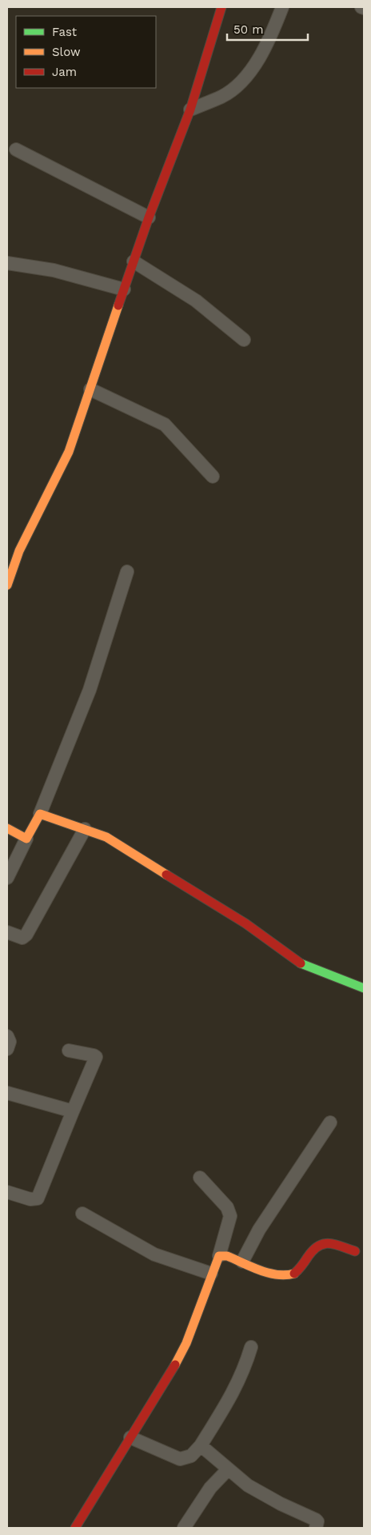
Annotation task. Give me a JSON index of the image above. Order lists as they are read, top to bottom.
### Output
{
  "legend": ["Fast", "Slow", "Jam"],
  "scale_bar": "50 m"
}
